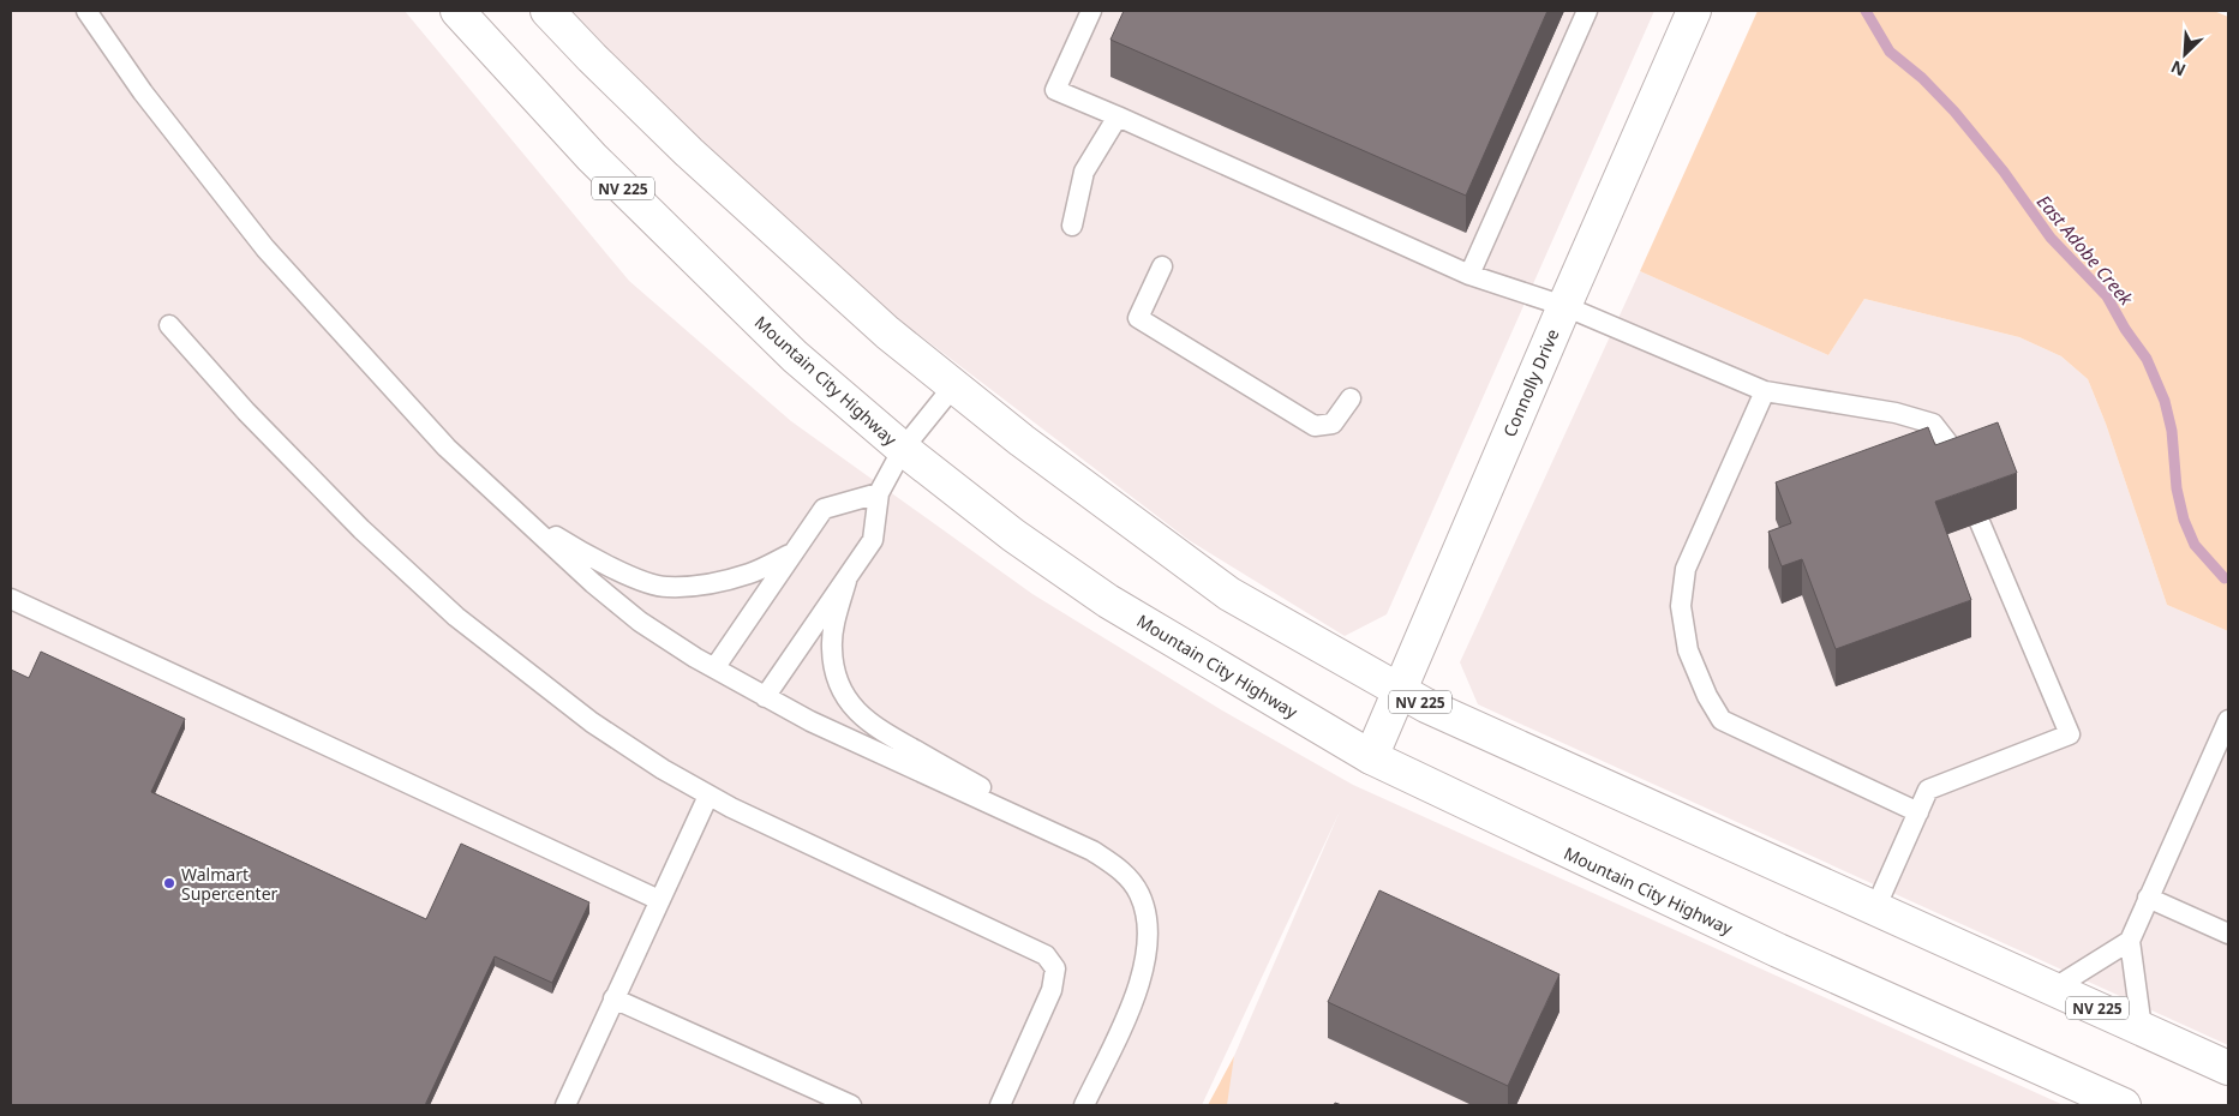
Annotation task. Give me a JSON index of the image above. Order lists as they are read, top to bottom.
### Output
{
  "streets": {
    "main road": ["NV 225", "Mountain City Highway", "Connolly Drive"]
  },
  "crossings": [
    ["NV 225", "Connolly Drive"],
    ["Mountain City Highway", "Connolly Drive"]
  ],
  "water": ["East Adobe Creek"],
  "places": ["Walmart Supercenter"],
  "north": "bottom left"
}
